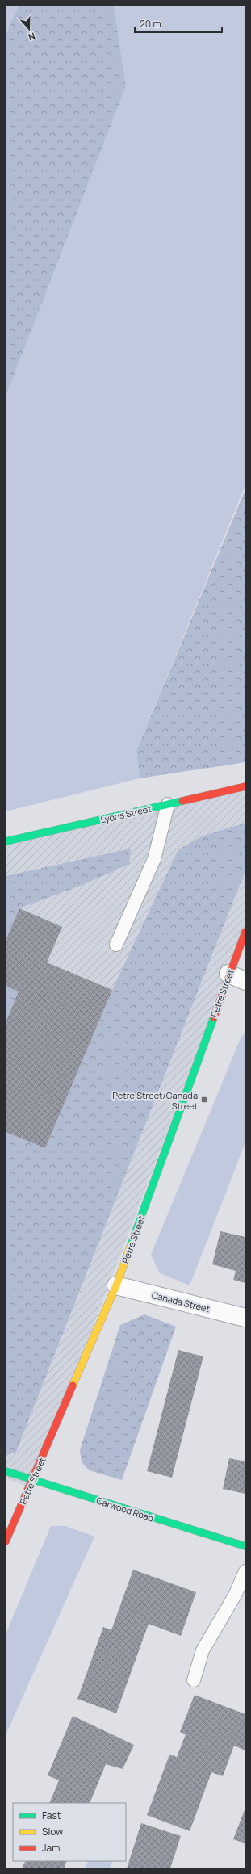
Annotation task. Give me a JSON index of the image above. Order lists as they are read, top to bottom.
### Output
{
  "streets": {
    "street": [
      "Lyons Street",
      "Petre Street",
      "Canada Street",
      "Carwood Road"
    ]
  },
  "crossings": [
    ["Petre Street", "Canada Street"],
    ["Petre Street", "Carwood Road"]
  ],
  "places": {
    "transit": ["Petre Street/Canada Street"]
  },
  "legend": ["Fast", "Slow", "Jam"],
  "scale_bar": "20 m",
  "north": "bottom"
}
